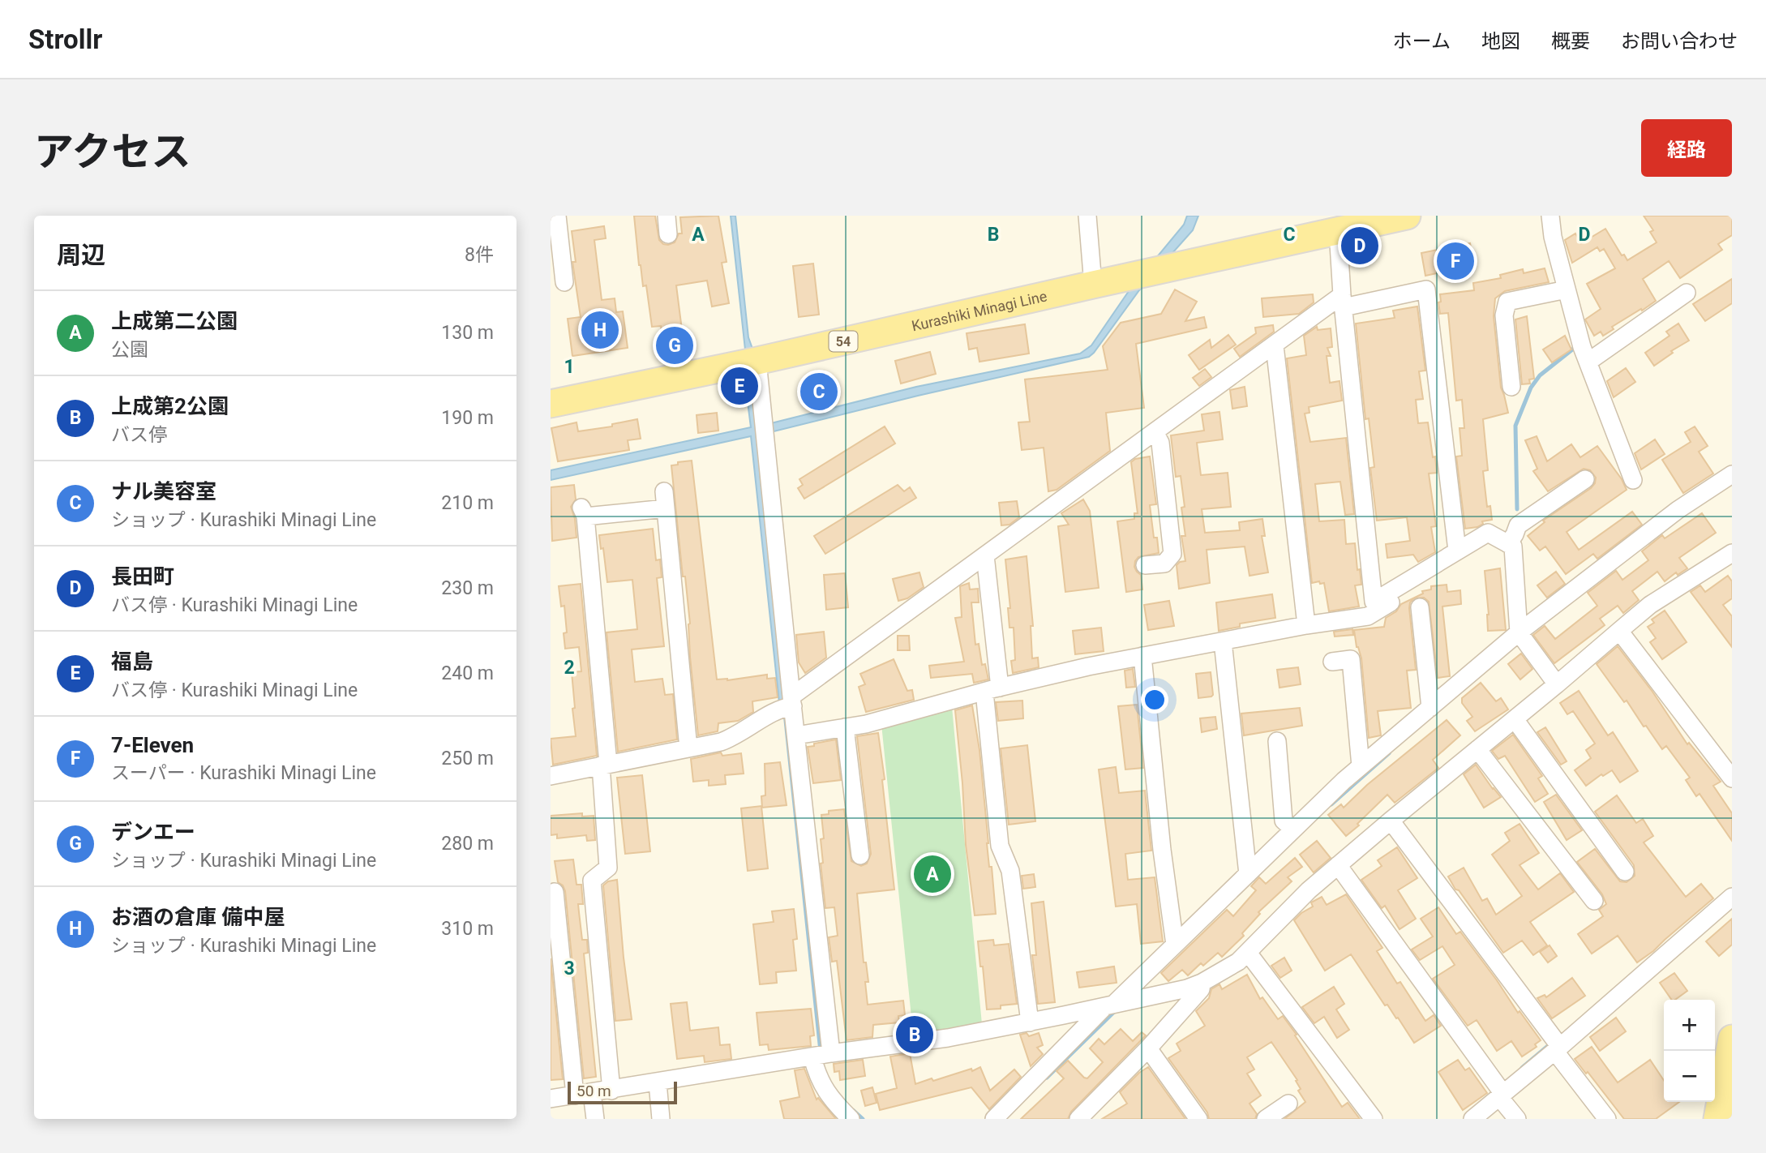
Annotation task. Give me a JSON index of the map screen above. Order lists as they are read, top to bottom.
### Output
{
  "streets": {
    "main road": ["Kurashiki Minagi Line", "54"]
  },
  "scale_bar": "50 m",
  "page": {
    "header": "Strollr",
    "nav": [
      "ホーム",
      "地図",
      "概要",
      "お問い合わせ"
    ],
    "title": "アクセス",
    "buttons": "経路",
    "heading": ["周辺", "8件"],
    "pins": [
      "D",
      "F",
      "H",
      "G",
      "E",
      "C",
      "A",
      "B"
    ],
    "list": [
      {
        "mark": "A",
        "name": "上成第二公園",
        "note": "公園",
        "value": "130 m"
      },
      {
        "mark": "B",
        "name": "上成第2公園",
        "note": "バス停",
        "value": "190 m"
      },
      {
        "mark": "C",
        "name": "ナル美容室",
        "note": "ショップ · Kurashiki Minagi Line",
        "value": "210 m"
      },
      {
        "mark": "D",
        "name": "長田町",
        "note": "バス停 · Kurashiki Minagi Line",
        "value": "230 m"
      },
      {
        "mark": "E",
        "name": "福島",
        "note": "バス停 · Kurashiki Minagi Line",
        "value": "240 m"
      },
      {
        "mark": "F",
        "name": "7-Eleven",
        "note": "スーパー · Kurashiki Minagi Line",
        "value": "250 m"
      },
      {
        "mark": "G",
        "name": "デンエー",
        "note": "ショップ · Kurashiki Minagi Line",
        "value": "280 m"
      },
      {
        "mark": "H",
        "name": "お酒の倉庫 備中屋",
        "note": "ショップ · Kurashiki Minagi Line",
        "value": "310 m"
      }
    ],
    "map_buttons": ["+", "−"],
    "scale": "50 m"
  },
  "grid": {
    "columns": [
      "A",
      "B",
      "C",
      "D"
    ],
    "rows": ["1", "2", "3"]
  }
}
